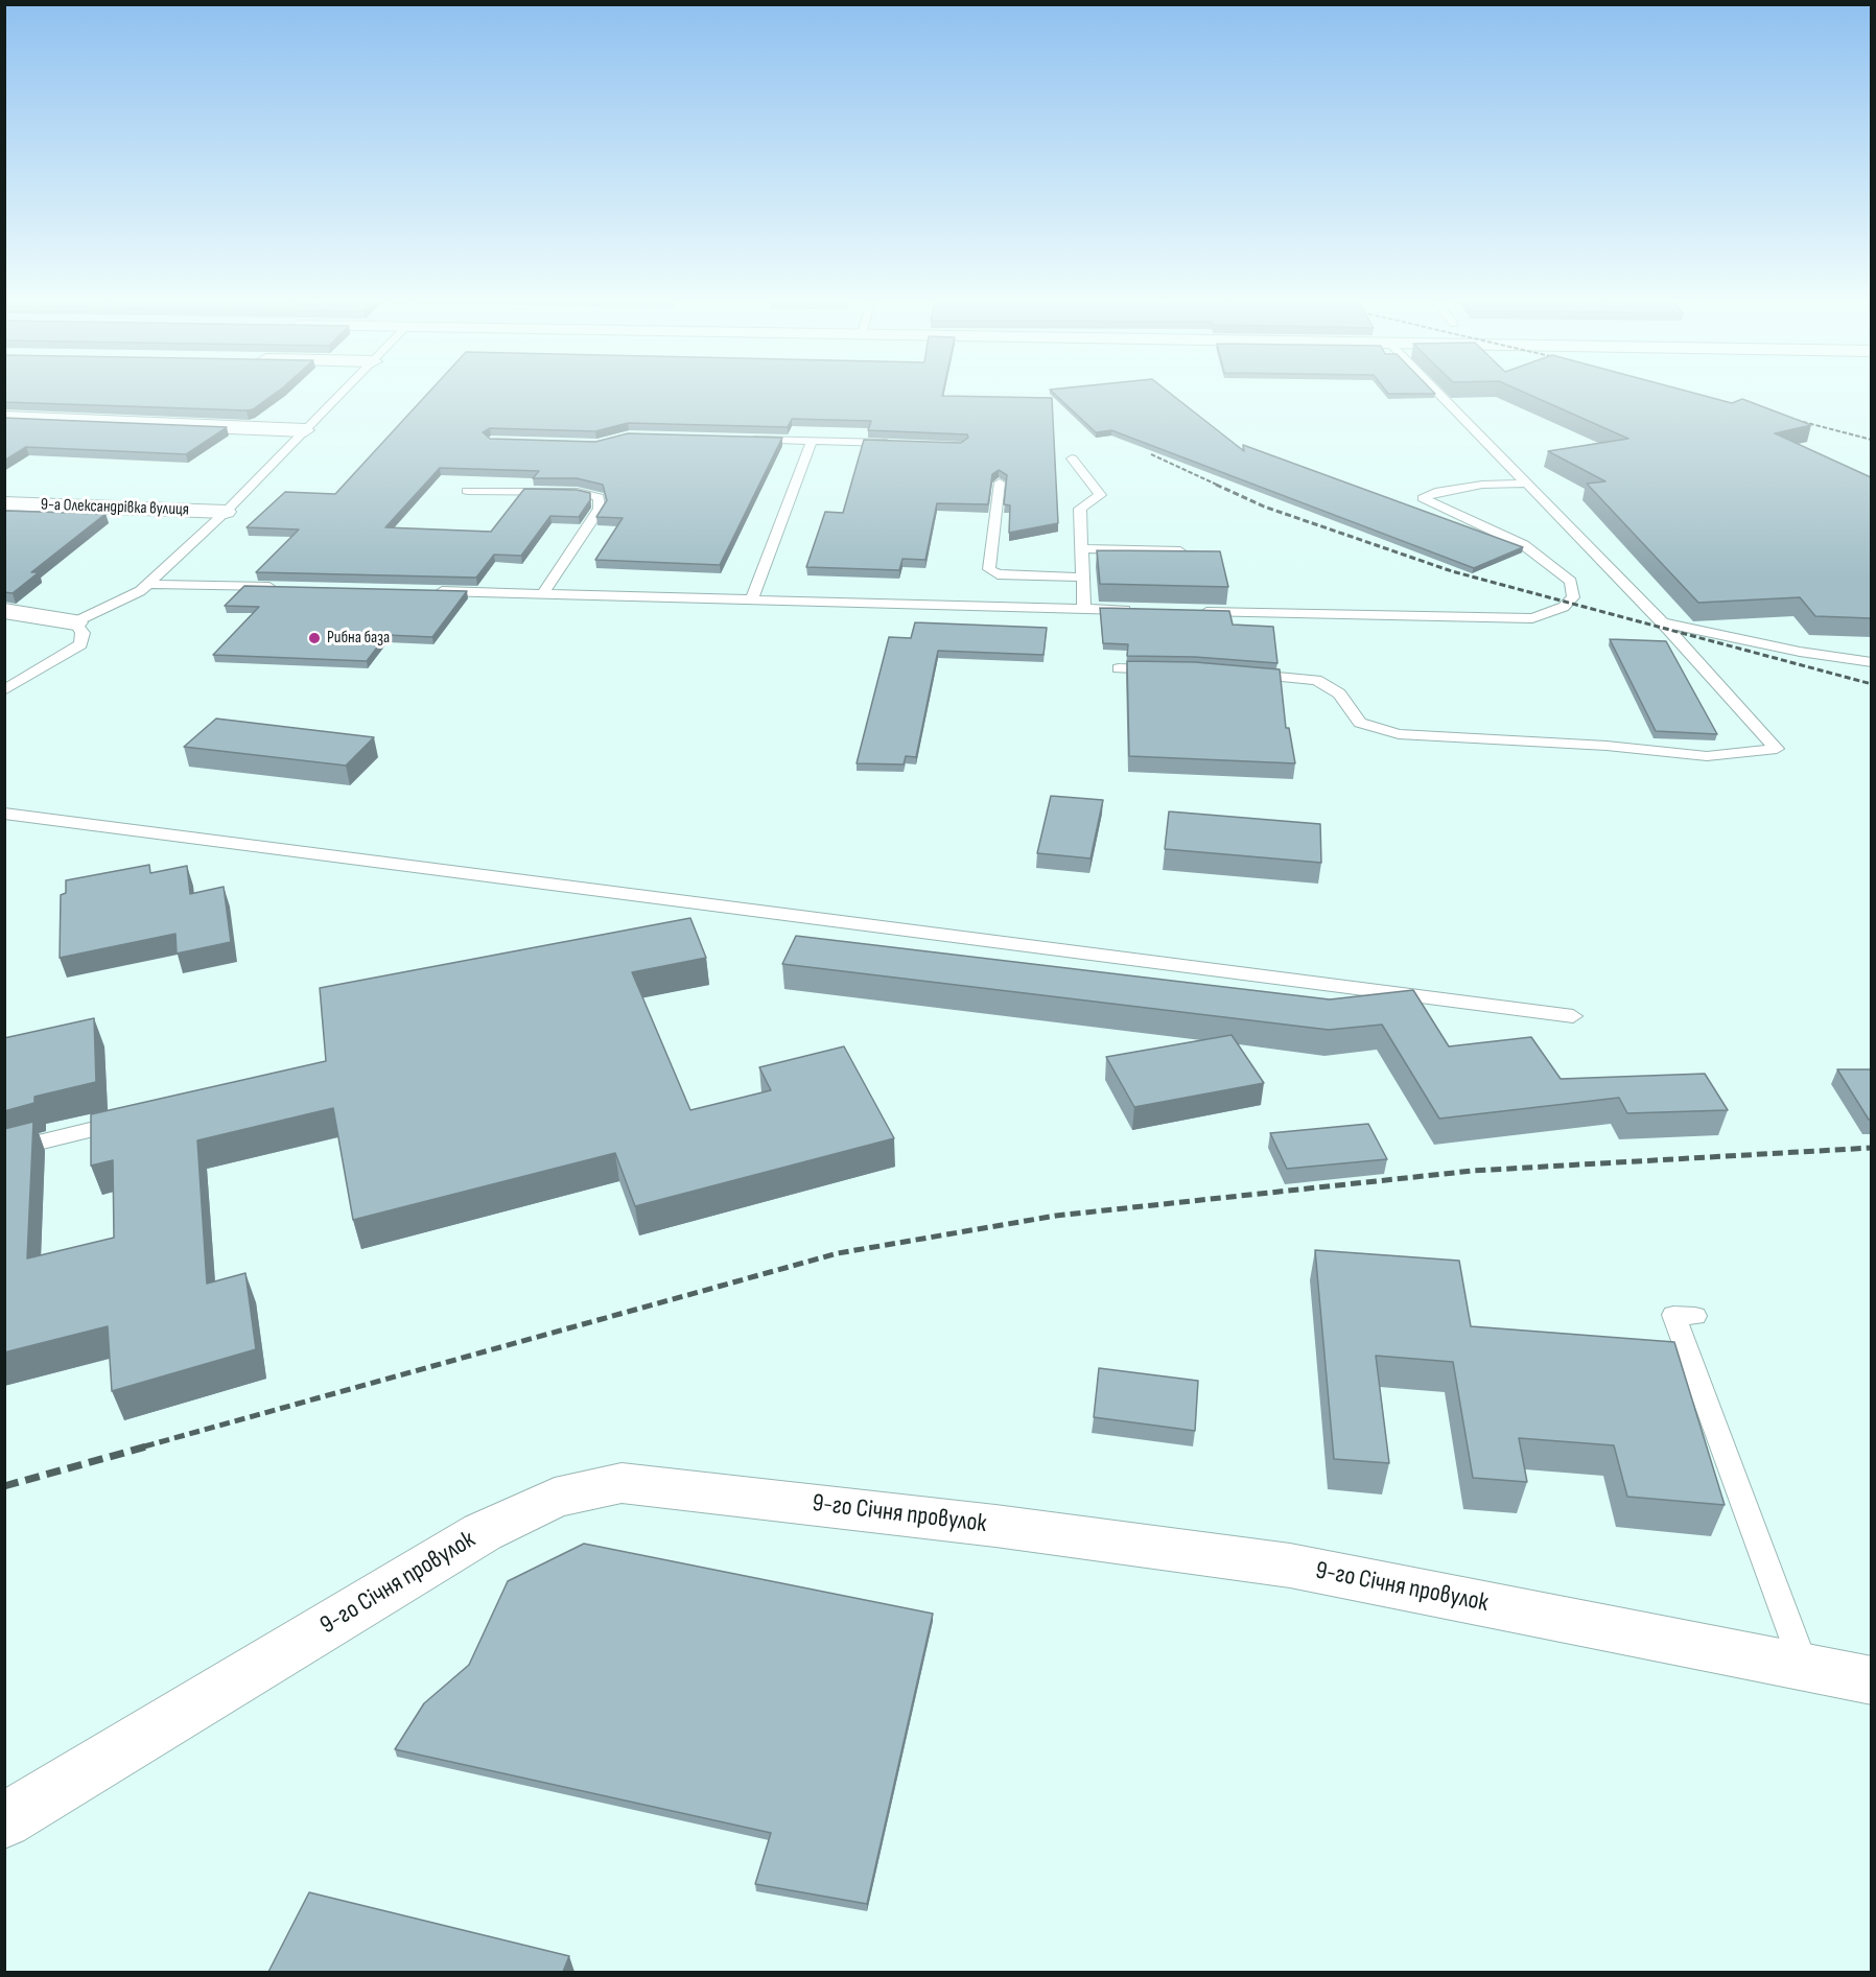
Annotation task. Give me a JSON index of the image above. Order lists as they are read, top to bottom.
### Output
{
  "streets": {
    "main road": ["9-а Олександрівка вулиця", "9-го Січня провулок"]
  },
  "places": ["Рибна база"]
}
